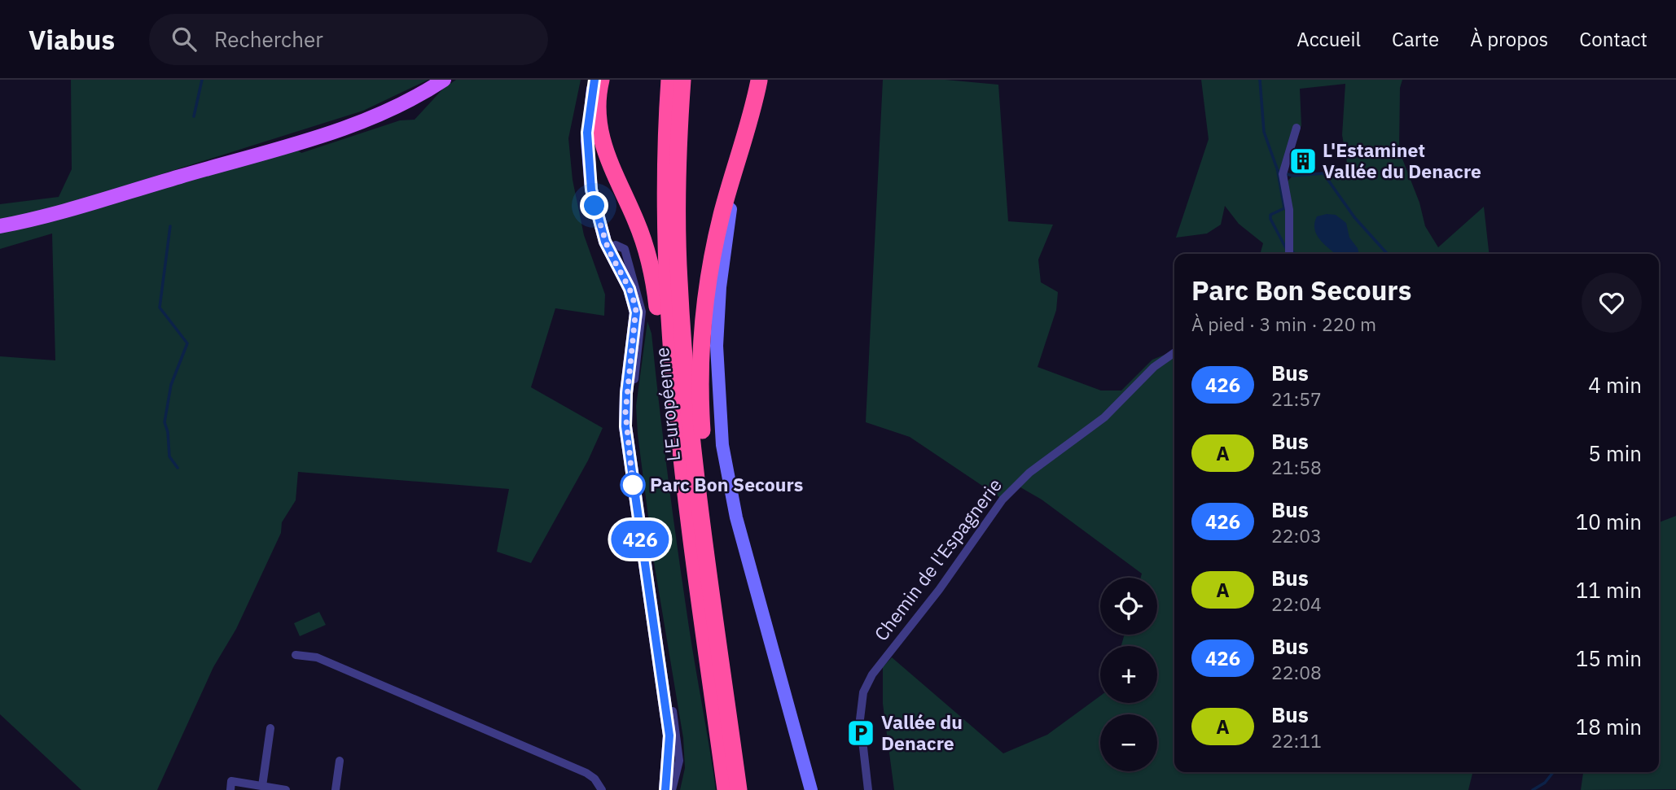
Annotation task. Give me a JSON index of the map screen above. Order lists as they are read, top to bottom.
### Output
{
  "streets": {
    "highway": ["L'Européenne"],
    "street": ["Chemin de l'Espagnerie"]
  },
  "places": {
    "building": ["L'Estaminet Vallée du Denacre"],
    "other": ["Parc Bon Secours"],
    "parking": ["Vallée du Denacre"]
  },
  "lines": ["bus line 426"],
  "page": {
    "header": "Viabus",
    "search": "Rechercher",
    "nav": [
      "Accueil",
      "Carte",
      "À propos",
      "Contact"
    ],
    "on_map": "426",
    "heading": ["Parc Bon Secours", "À pied · 3 min · 220 m"],
    "list": [
      {
        "mark": "426",
        "name": "Bus",
        "note": "21:57",
        "value": "4 min"
      },
      {
        "mark": "A",
        "name": "Bus",
        "note": "21:58",
        "value": "5 min"
      },
      {
        "mark": "426",
        "name": "Bus",
        "note": "22:03",
        "value": "10 min"
      },
      {
        "mark": "A",
        "name": "Bus",
        "note": "22:04",
        "value": "11 min"
      },
      {
        "mark": "426",
        "name": "Bus",
        "note": "22:08",
        "value": "15 min"
      },
      {
        "mark": "A",
        "name": "Bus",
        "note": "22:11",
        "value": "18 min"
      }
    ],
    "map_buttons": ["+", "−"]
  }
}
